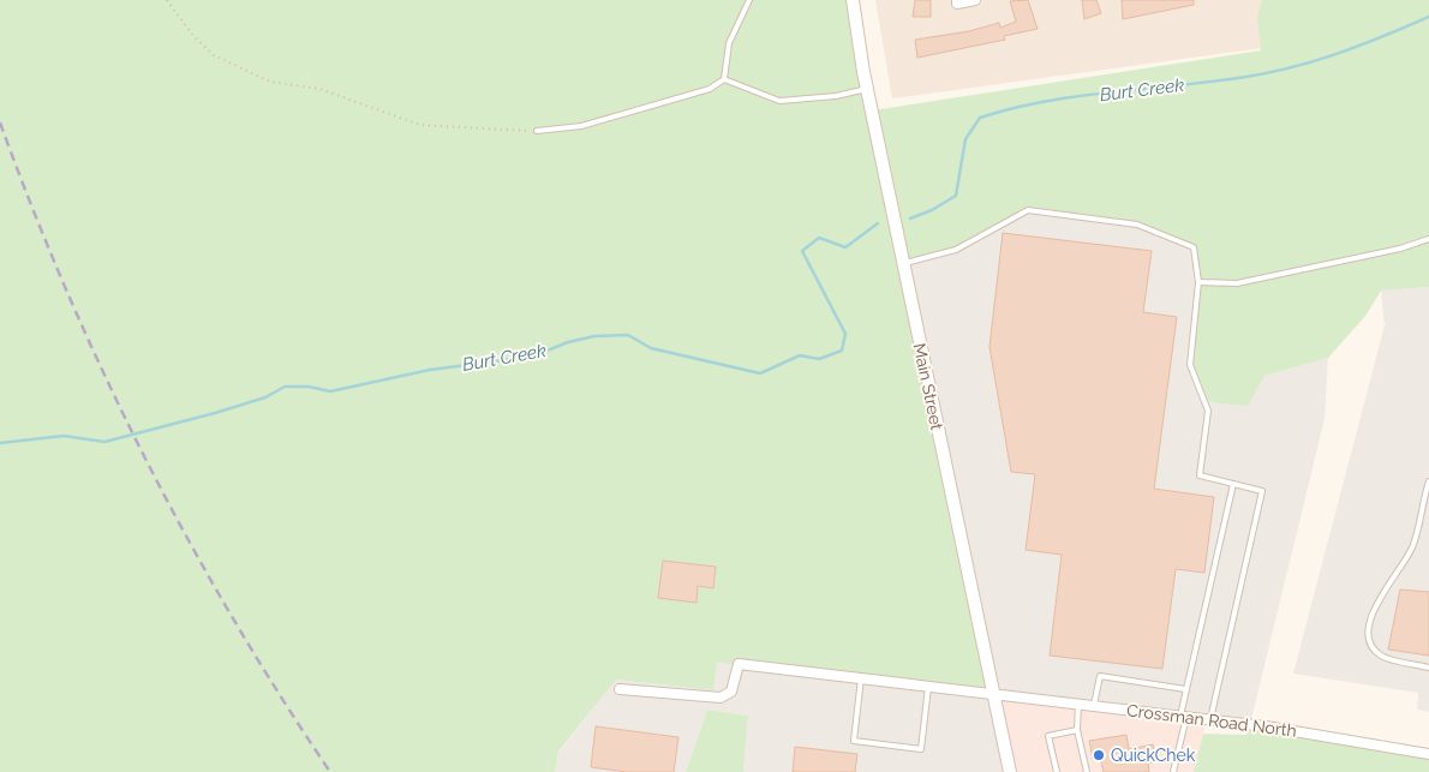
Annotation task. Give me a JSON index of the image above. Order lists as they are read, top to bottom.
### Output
{
  "streets": {
    "main road": ["Main Street"],
    "street": ["Crossman Road North"]
  },
  "crossings": [
    ["Main Street", "Crossman Road North"]
  ],
  "water": ["Burt Creek"],
  "places": ["QuickChek"]
}
